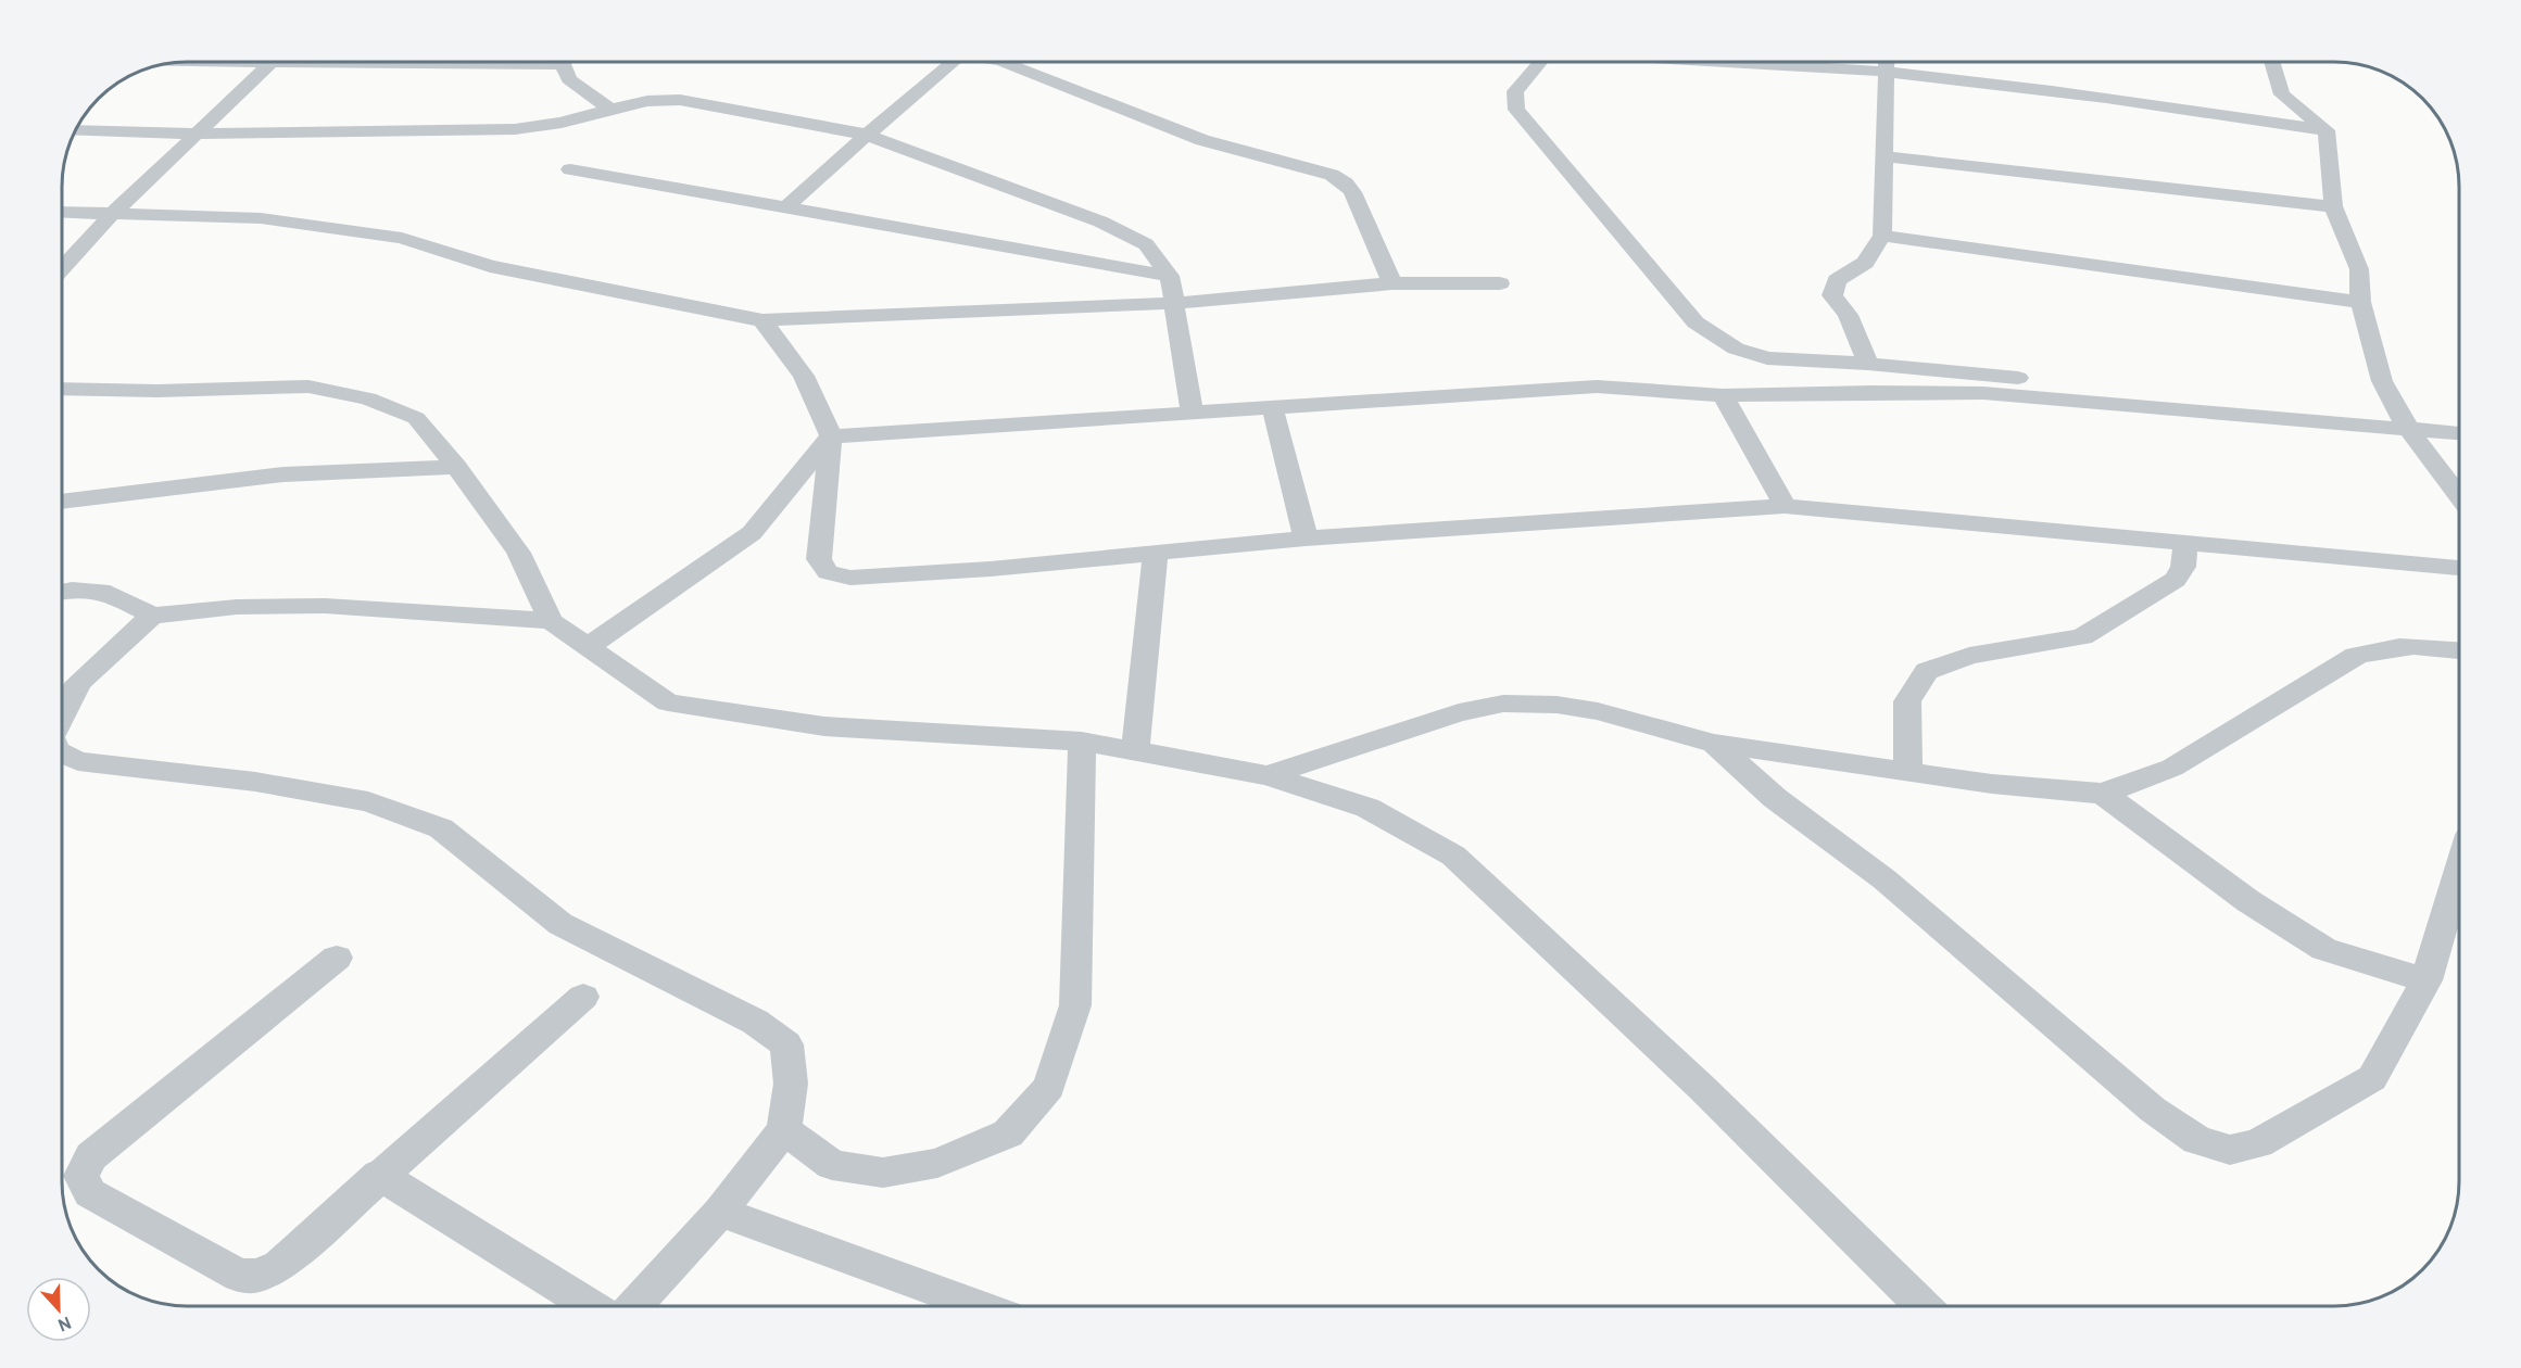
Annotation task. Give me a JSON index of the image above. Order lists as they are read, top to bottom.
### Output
{
  "north": "bottom"
}
